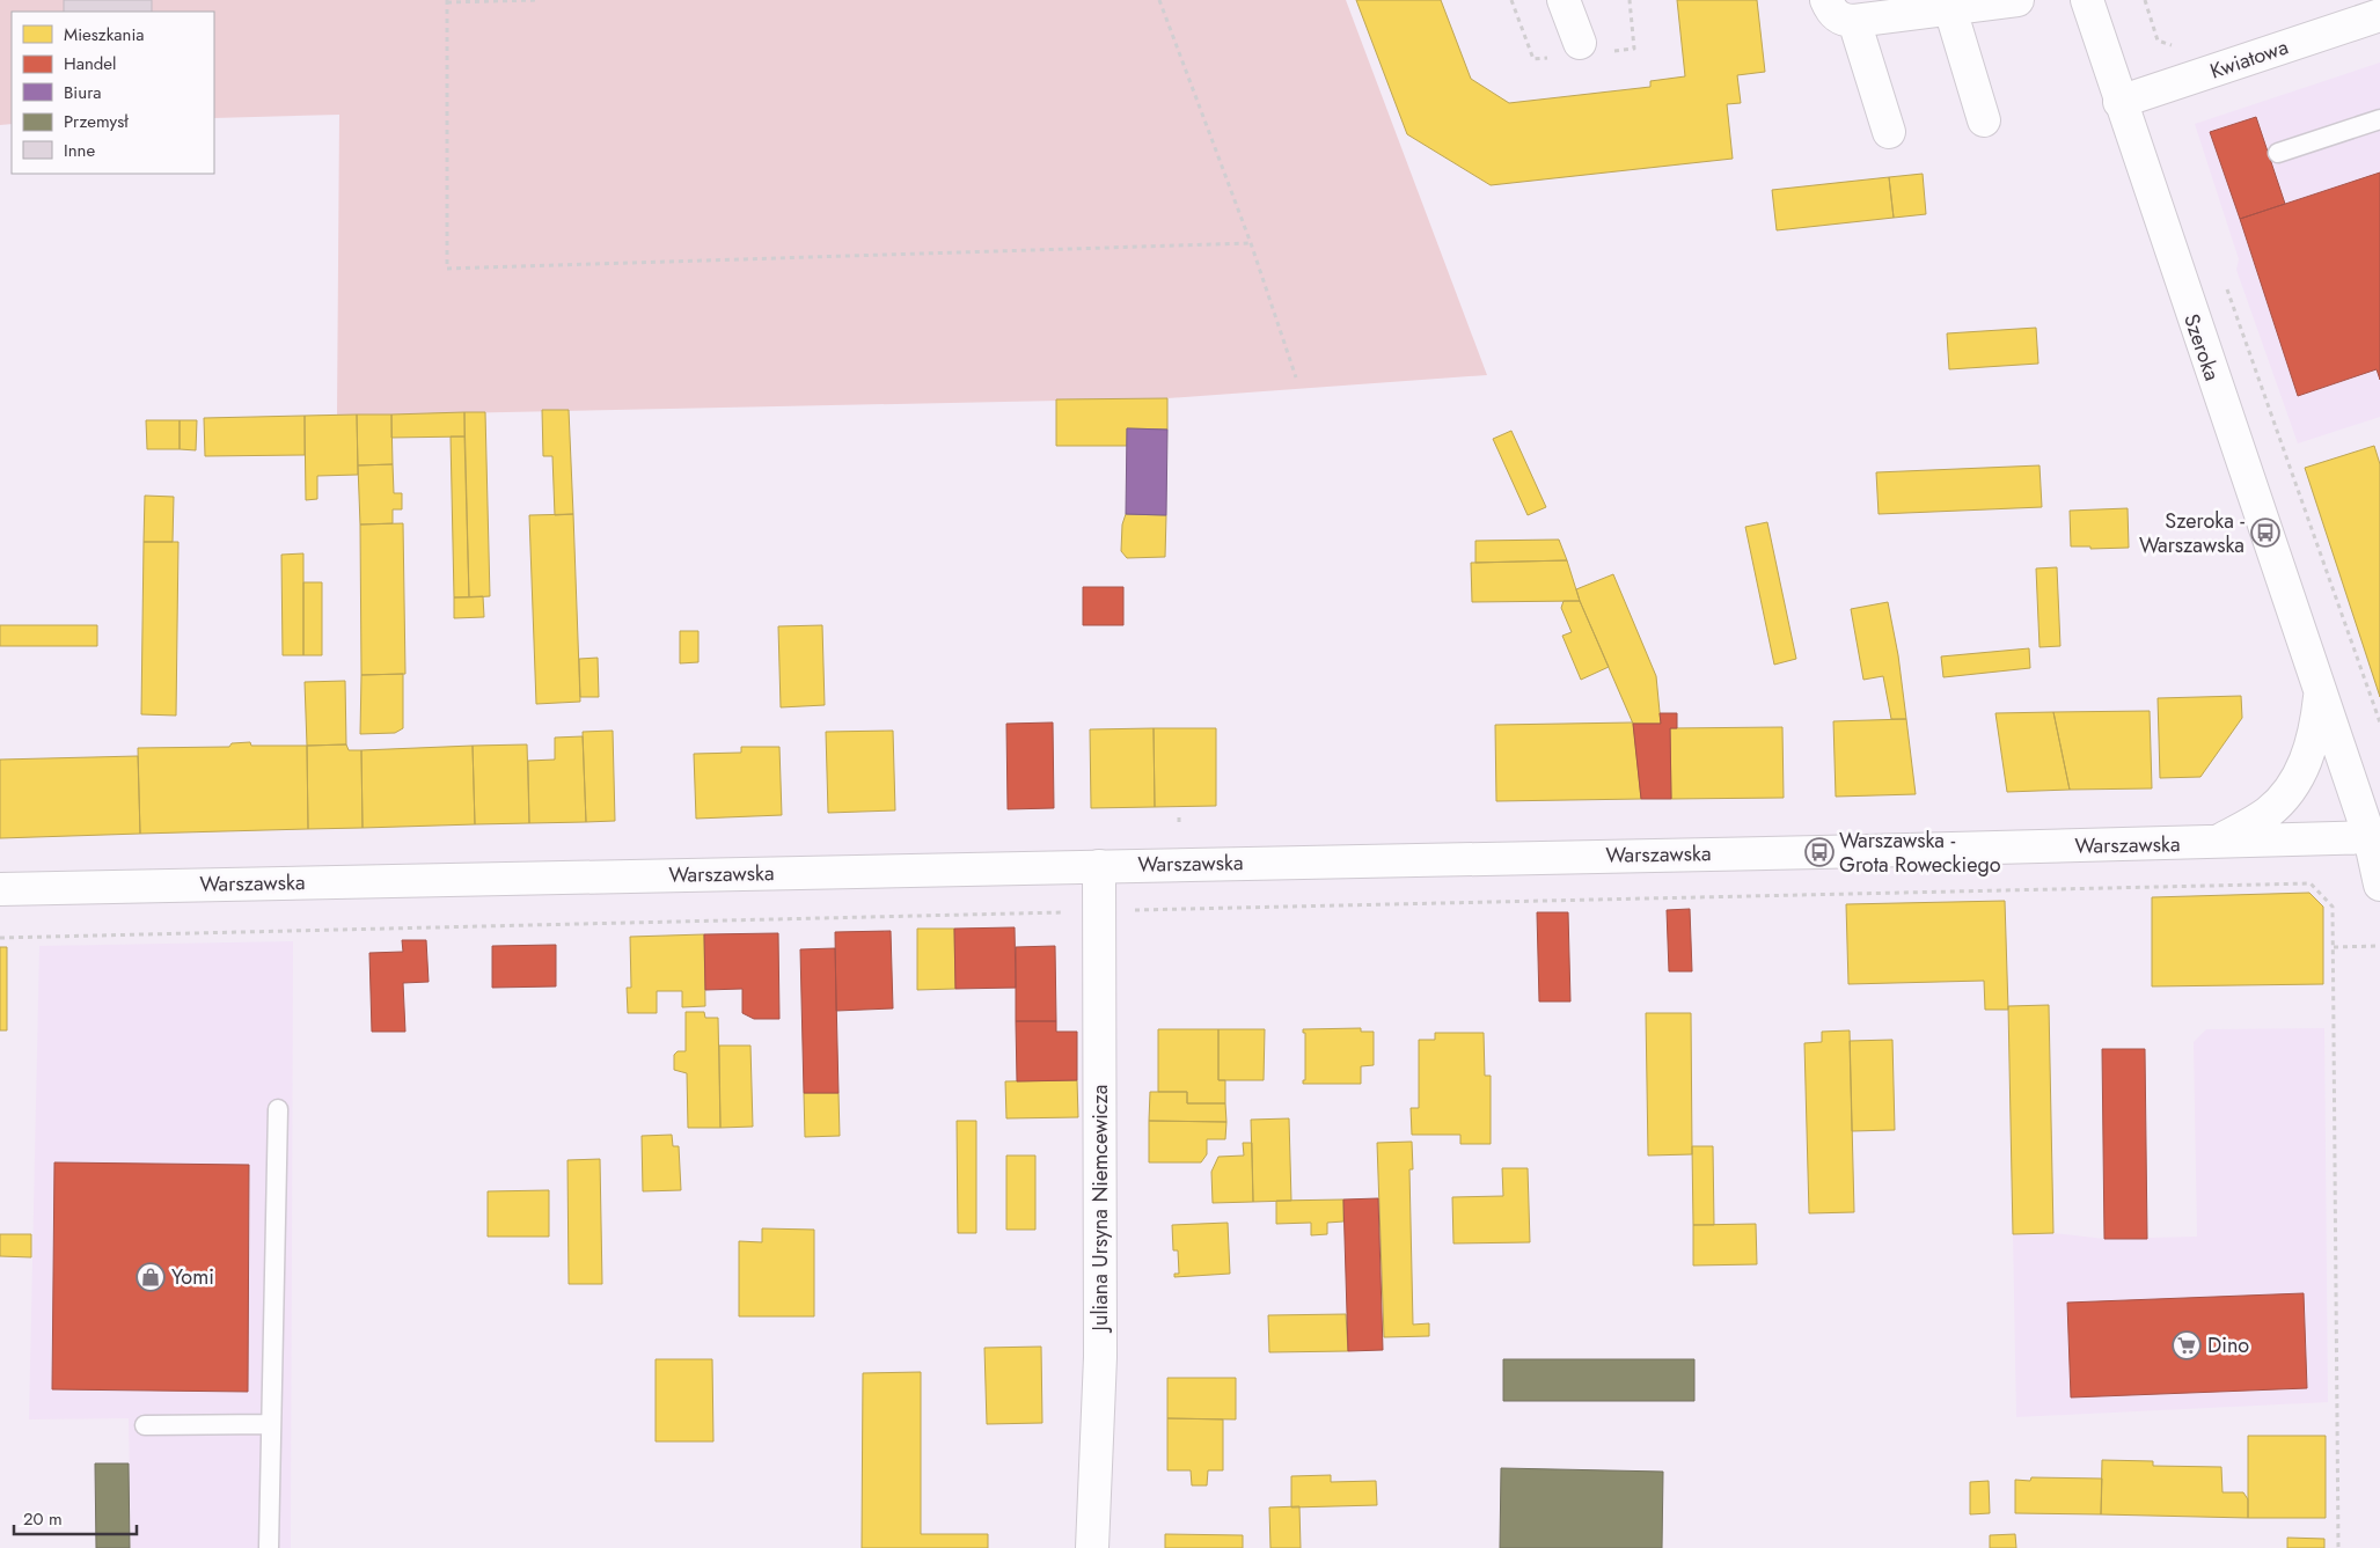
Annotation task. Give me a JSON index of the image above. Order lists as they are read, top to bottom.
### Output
{
  "streets": {
    "street": [
      "Kwiatowa",
      "Szeroka",
      "Warszawska",
      "Juliana Ursyna Niemcewicza"
    ]
  },
  "crossings": [
    ["Kwiatowa", "Szeroka"],
    ["Szeroka", "Warszawska"],
    ["Warszawska", "Juliana Ursyna Niemcewicza"]
  ],
  "places": {
    "bus stop": ["Szeroka - Warszawska", "Warszawska - Grota Roweckiego"],
    "shop": ["Yomi"],
    "supermarket": ["Dino"]
  },
  "legend": [
    "Mieszkania",
    "Handel",
    "Biura",
    "Przemysł",
    "Inne"
  ],
  "scale_bar": "20 m"
}
